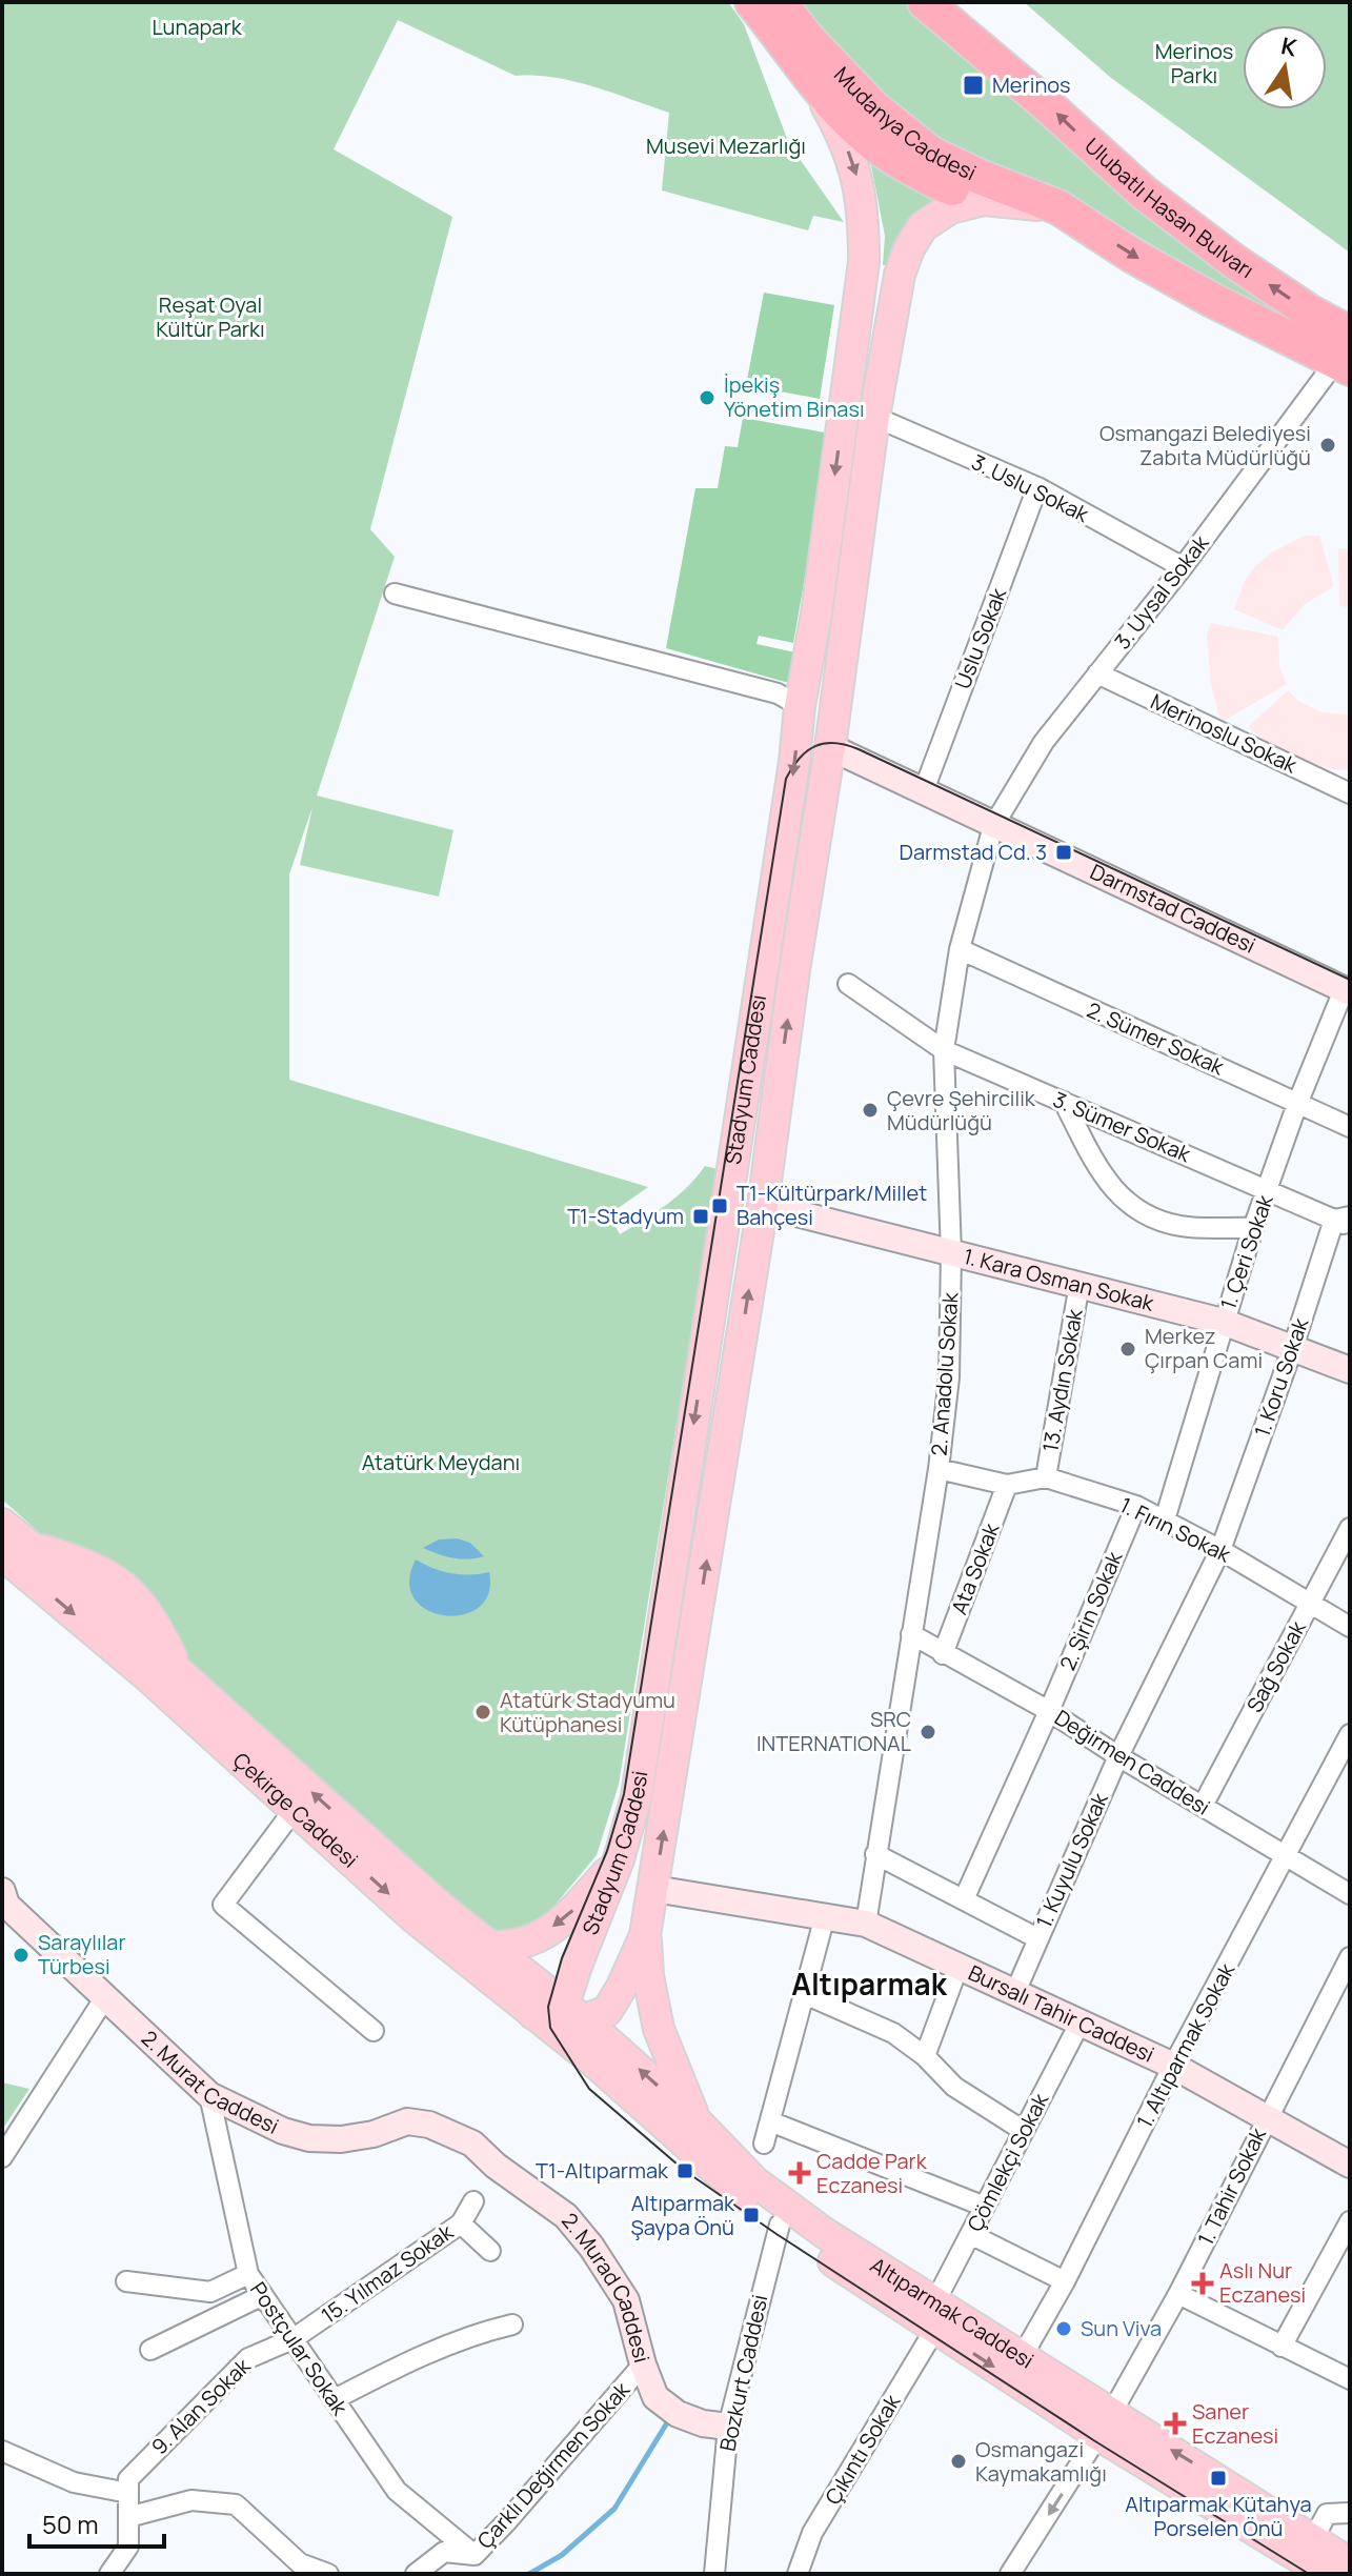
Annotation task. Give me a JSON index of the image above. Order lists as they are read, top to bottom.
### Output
{
  "streets": {
    "highway": ["Mudanya Caddesi", "Ulubatlı Hasan Bulvarı"],
    "main road": [
      "Darmstad Caddesi",
      "Stadyum Caddesi",
      "1. Kara Osman Sokak",
      "Çekirge Caddesi",
      "Bursalı Tahir Caddesi",
      "2. Murat Caddesi",
      "2. Murad Caddesi",
      "Altıparmak Caddesi"
    ],
    "street": [
      "3. Uslu Sokak",
      "3. Uysal Sokak",
      "Uslu Sokak",
      "Merinoslu Sokak",
      "2. Sümer Sokak",
      "3. Sümer Sokak",
      "1. Çeri Sokak",
      "2. Anadolu Sokak",
      "1. Koru Sokak",
      "13. Aydın Sokak",
      "1. Fırın Sokak",
      "Ata Sokak",
      "2. Şirin Sokak",
      "Sağ Sokak",
      "Değirmen Caddesi",
      "1. Kuyulu Sokak",
      "1. Altıparmak Sokak",
      "Çömlekçi Sokak",
      "1. Tahir Sokak",
      "15. Yılmaz Sokak",
      "Postçular Sokak",
      "Bozkurt Caddesi",
      "9. Alan Sokak",
      "Çıkıntı Sokak",
      "Çarklı Değirmen Sokak"
    ]
  },
  "crossings": [
    ["Mudanya Caddesi", "Ulubatlı Hasan Bulvarı"],
    ["Ulubatlı Hasan Bulvarı", "3. Uysal Sokak"],
    ["3. Uslu Sokak", "3. Uysal Sokak"],
    ["3. Uslu Sokak", "Uslu Sokak"],
    ["3. Uysal Sokak", "Merinoslu Sokak"],
    ["3. Uysal Sokak", "Darmstad Caddesi"],
    ["3. Uysal Sokak", "2. Anadolu Sokak"],
    ["Uslu Sokak", "Darmstad Caddesi"],
    ["Darmstad Caddesi", "1. Çeri Sokak"],
    ["Darmstad Caddesi", "2. Anadolu Sokak"],
    ["2. Sümer Sokak", "1. Çeri Sokak"],
    ["2. Sümer Sokak", "2. Anadolu Sokak"],
    ["Stadyum Caddesi", "Çekirge Caddesi"],
    ["Stadyum Caddesi", "Altıparmak Caddesi"],
    ["3. Sümer Sokak", "1. Çeri Sokak"],
    ["3. Sümer Sokak", "2. Anadolu Sokak"],
    ["3. Sümer Sokak", "1. Koru Sokak"],
    ["1. Çeri Sokak", "1. Kara Osman Sokak"],
    ["1. Çeri Sokak", "1. Fırın Sokak"],
    ["1. Kara Osman Sokak", "2. Anadolu Sokak"],
    ["1. Kara Osman Sokak", "1. Koru Sokak"],
    ["1. Kara Osman Sokak", "13. Aydın Sokak"],
    ["2. Anadolu Sokak", "1. Fırın Sokak"],
    ["2. Anadolu Sokak", "Değirmen Caddesi"],
    ["2. Anadolu Sokak", "Bursalı Tahir Caddesi"],
    ["1. Koru Sokak", "1. Fırın Sokak"],
    ["1. Koru Sokak", "1. Kuyulu Sokak"],
    ["13. Aydın Sokak", "1. Fırın Sokak"],
    ["1. Fırın Sokak", "Ata Sokak"],
    ["1. Fırın Sokak", "2. Şirin Sokak"],
    ["1. Fırın Sokak", "Sağ Sokak"],
    ["1. Fırın Sokak", "1. Kuyulu Sokak"],
    ["Ata Sokak", "Değirmen Caddesi"],
    ["2. Şirin Sokak", "Değirmen Caddesi"],
    ["Sağ Sokak", "Değirmen Caddesi"],
    ["Değirmen Caddesi", "1. Kuyulu Sokak"],
    ["Değirmen Caddesi", "1. Altıparmak Sokak"],
    ["Çekirge Caddesi", "Altıparmak Caddesi"],
    ["1. Kuyulu Sokak", "Bursalı Tahir Caddesi"],
    ["Bursalı Tahir Caddesi", "1. Altıparmak Sokak"],
    ["Bursalı Tahir Caddesi", "Çömlekçi Sokak"],
    ["Bursalı Tahir Caddesi", "1. Tahir Sokak"],
    ["1. Altıparmak Sokak", "Altıparmak Caddesi"],
    ["2. Murat Caddesi", "2. Murad Caddesi"],
    ["2. Murat Caddesi", "Postçular Sokak"],
    ["Çömlekçi Sokak", "Altıparmak Caddesi"],
    ["Çömlekçi Sokak", "Çıkıntı Sokak"],
    ["1. Tahir Sokak", "Altıparmak Caddesi"],
    ["15. Yılmaz Sokak", "Postçular Sokak"],
    ["15. Yılmaz Sokak", "9. Alan Sokak"],
    ["2. Murad Caddesi", "Bozkurt Caddesi"],
    ["2. Murad Caddesi", "Çarklı Değirmen Sokak"],
    ["Altıparmak Caddesi", "Bozkurt Caddesi"],
    ["Altıparmak Caddesi", "Çıkıntı Sokak"],
    ["Postçular Sokak", "9. Alan Sokak"],
    ["Postçular Sokak", "Çarklı Değirmen Sokak"]
  ],
  "districts": ["Altıparmak"],
  "parks": [
    "Lunapark",
    "Merinos Parkı",
    "Musevi Mezarlığı",
    "Reşat Oyal Kültür Parkı",
    "Atatürk Meydanı"
  ],
  "places": {
    "transit": [
      "Merinos",
      "Darmstad Cd. 3",
      "T1-Kültürpark/Millet Bahçesi",
      "T1-Stadyum",
      "T1-Altıparmak",
      "Altıparmak Şaypa Önü",
      "Altıparmak Kütahya Porselen Önü"
    ],
    "other": [
      "İpekiş Yönetim Binası",
      "Osmangazi Belediyesi Zabıta Müdürlüğü",
      "Çevre Şehircilik Müdürlüğü",
      "Merkez Çırpan Cami",
      "Atatürk Stadyumu Kütüphanesi",
      "SRC INTERNATIONAL",
      "Saraylılar Türbesi",
      "Sun Viva",
      "Osmangazi Kaymakamlığı"
    ],
    "health": ["Cadde Park Eczanesi", "Aslı Nur Eczanesi", "Saner Eczanesi"]
  },
  "scale_bar": "50 m",
  "north": "top"
}
